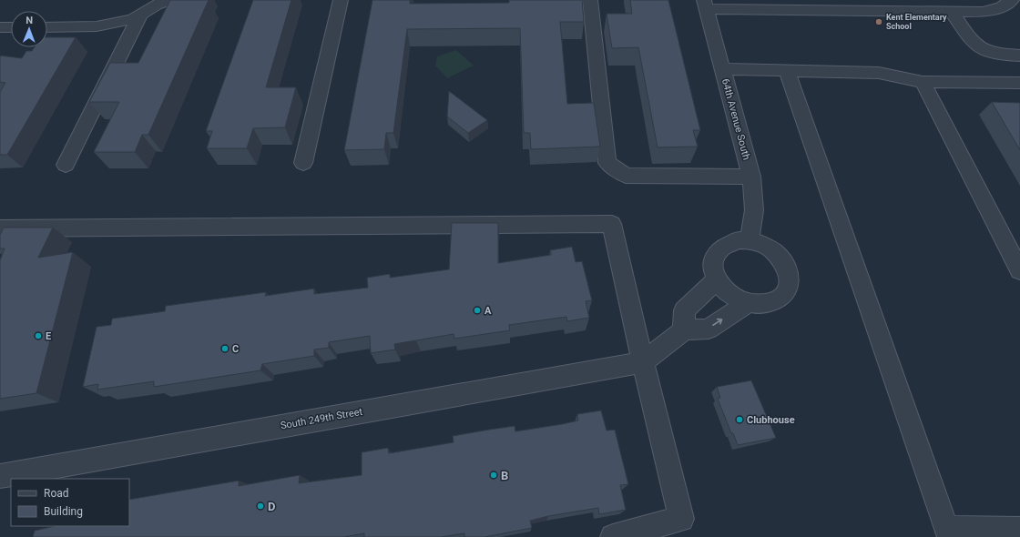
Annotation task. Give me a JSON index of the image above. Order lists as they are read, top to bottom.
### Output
{
  "streets": {
    "street": ["64th Avenue South", "South 249th Street"]
  },
  "places": [
    "Kent Elementary School",
    "A",
    "E",
    "C",
    "Clubhouse",
    "B",
    "D"
  ],
  "legend": ["Road", "Building"],
  "north": "top"
}
